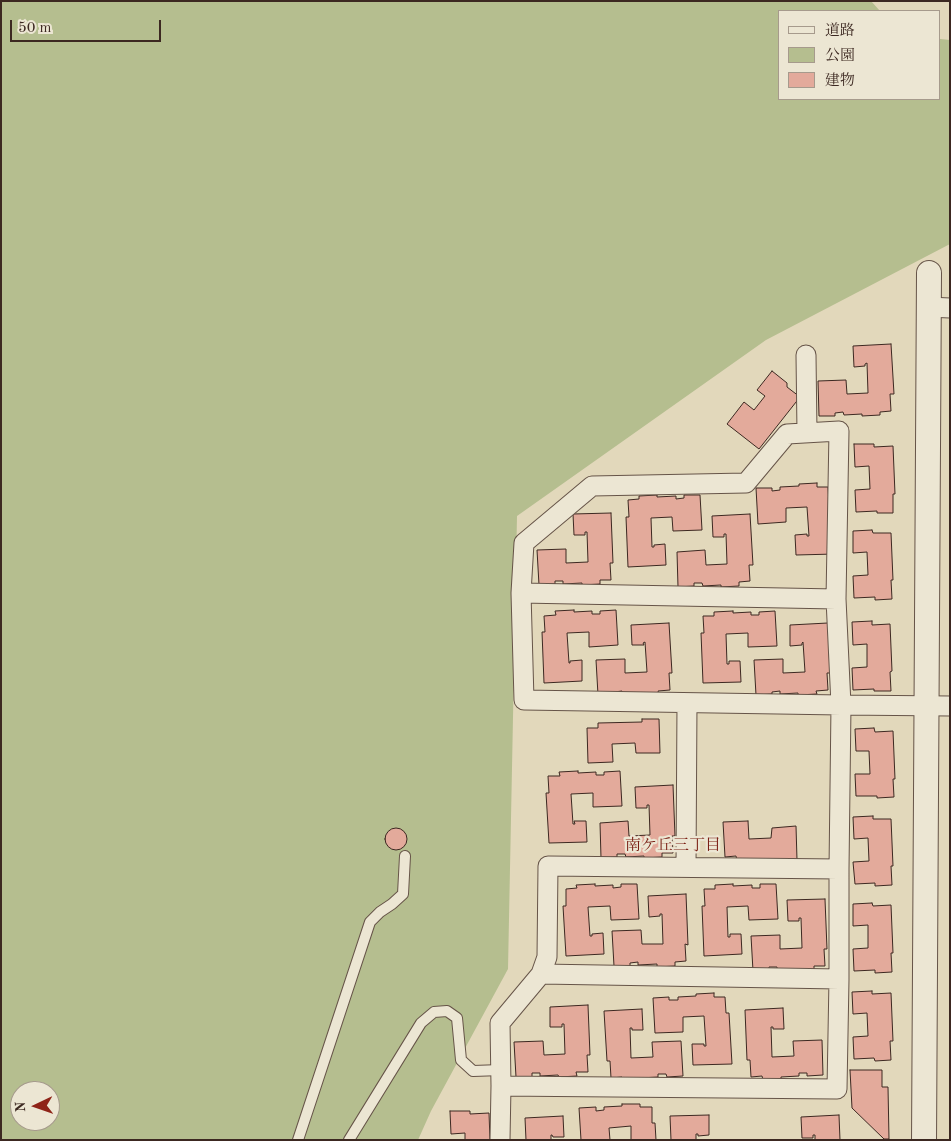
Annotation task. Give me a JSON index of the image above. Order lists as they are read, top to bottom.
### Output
{
  "districts": ["南ケ丘三丁目"],
  "legend": ["道路", "公園", "建物"],
  "scale_bar": "50 m",
  "north": "left"
}
